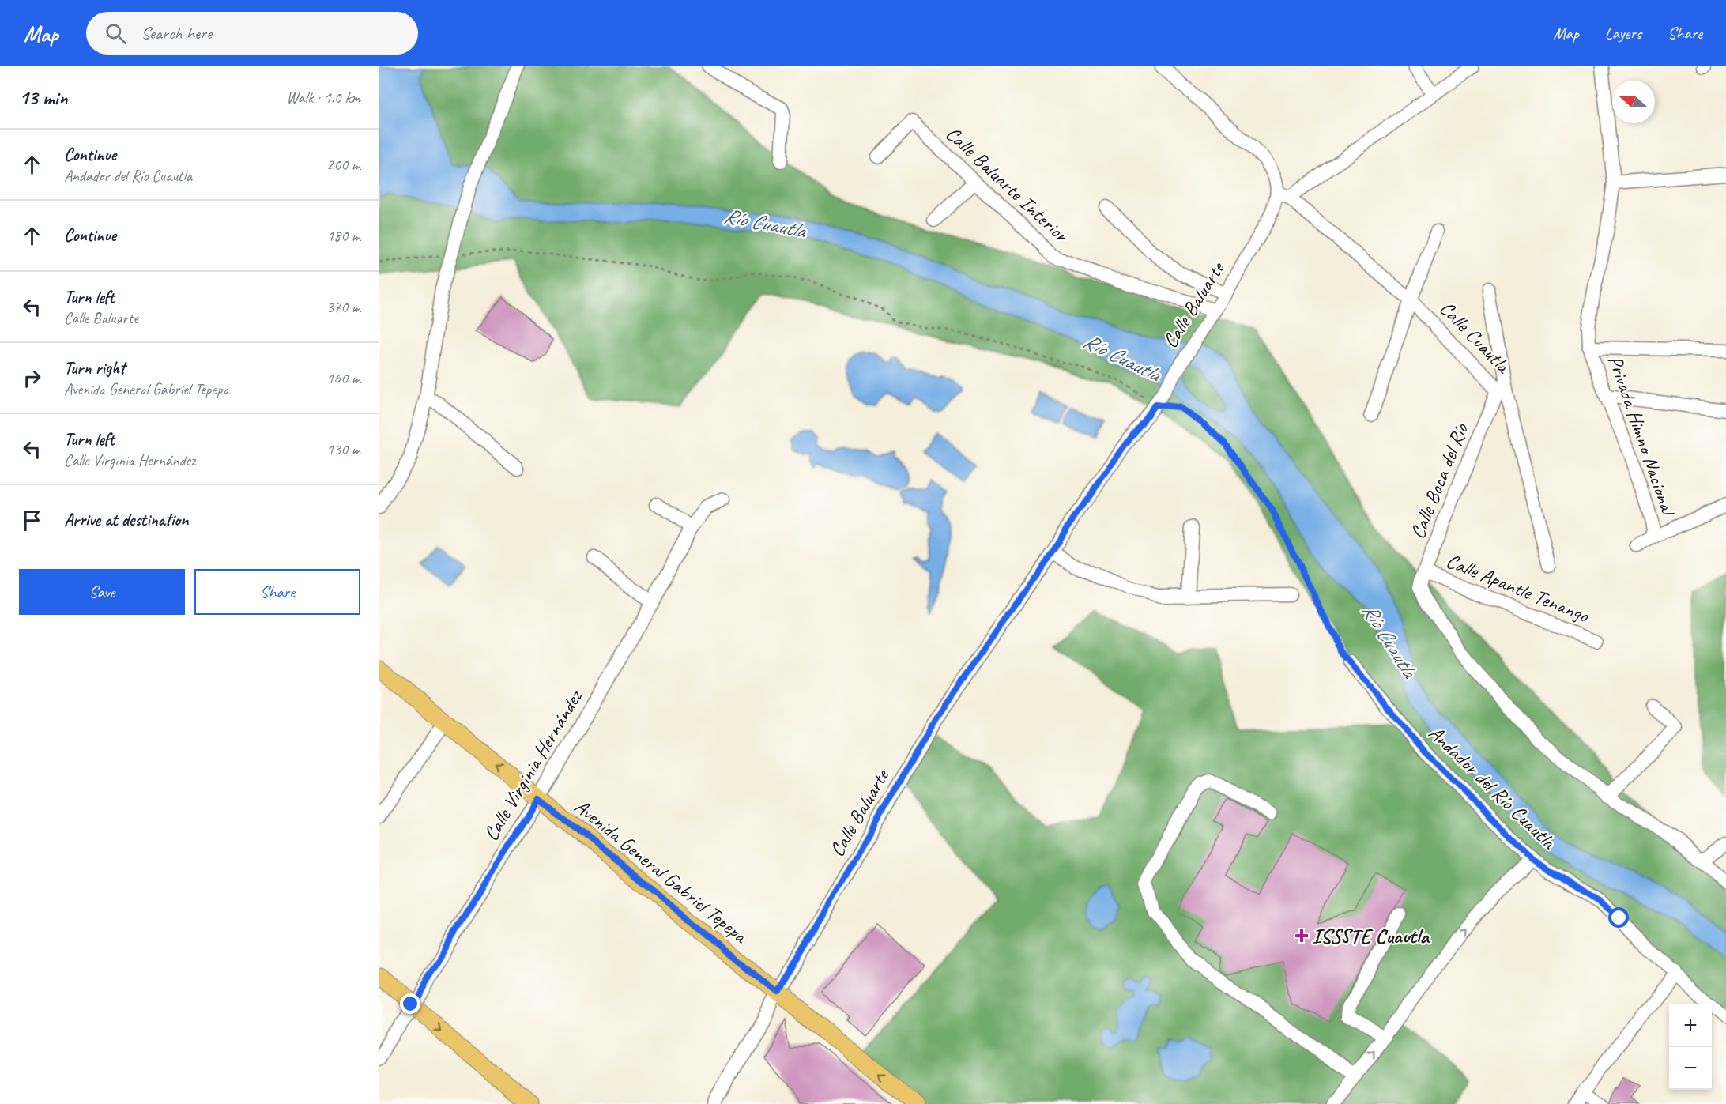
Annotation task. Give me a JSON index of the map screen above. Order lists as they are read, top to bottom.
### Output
{
  "streets": {
    "main road": ["Avenida General Gabriel Tepepa"],
    "street": [
      "Calle Baluarte Interior",
      "Calle Baluarte",
      "Calle Cuautla",
      "Privada Himno Nacional",
      "Calle Boca del Río",
      "Calle Apantle Tenango",
      "Calle Virginia Hernández",
      "Andador del Río Cuautla"
    ]
  },
  "crossings": [
    ["Calle Baluarte Interior", "Calle Baluarte"],
    ["Calle Baluarte", "Calle Cuautla"],
    ["Calle Baluarte", "Avenida General Gabriel Tepepa"],
    ["Calle Cuautla", "Calle Boca del Río"],
    ["Calle Boca del Río", "Calle Apantle Tenango"],
    ["Calle Virginia Hernández", "Avenida General Gabriel Tepepa"]
  ],
  "one_way": ["Avenida General Gabriel Tepepa"],
  "water": ["Río Cuautla"],
  "places": {
    "health": ["ISSSTE Cuautla"]
  },
  "north": "left",
  "page": {
    "header": "Map",
    "search": "Search here",
    "nav": ["Map", "Layers", "Share"],
    "heading": ["13 min", "Walk · 1.0 km"],
    "list": [
      ["Continue", "Andador del Río Cuautla", "200 m"],
      ["Continue", "180 m"],
      ["Turn left", "Calle Baluarte", "370 m"],
      ["Turn right", "Avenida General Gabriel Tepepa", "160 m"],
      ["Turn left", "Calle Virginia Hernández", "130 m"],
      "Arrive at destination"
    ],
    "buttons": ["Save", "Share"],
    "map_buttons": ["+", "−"]
  }
}
